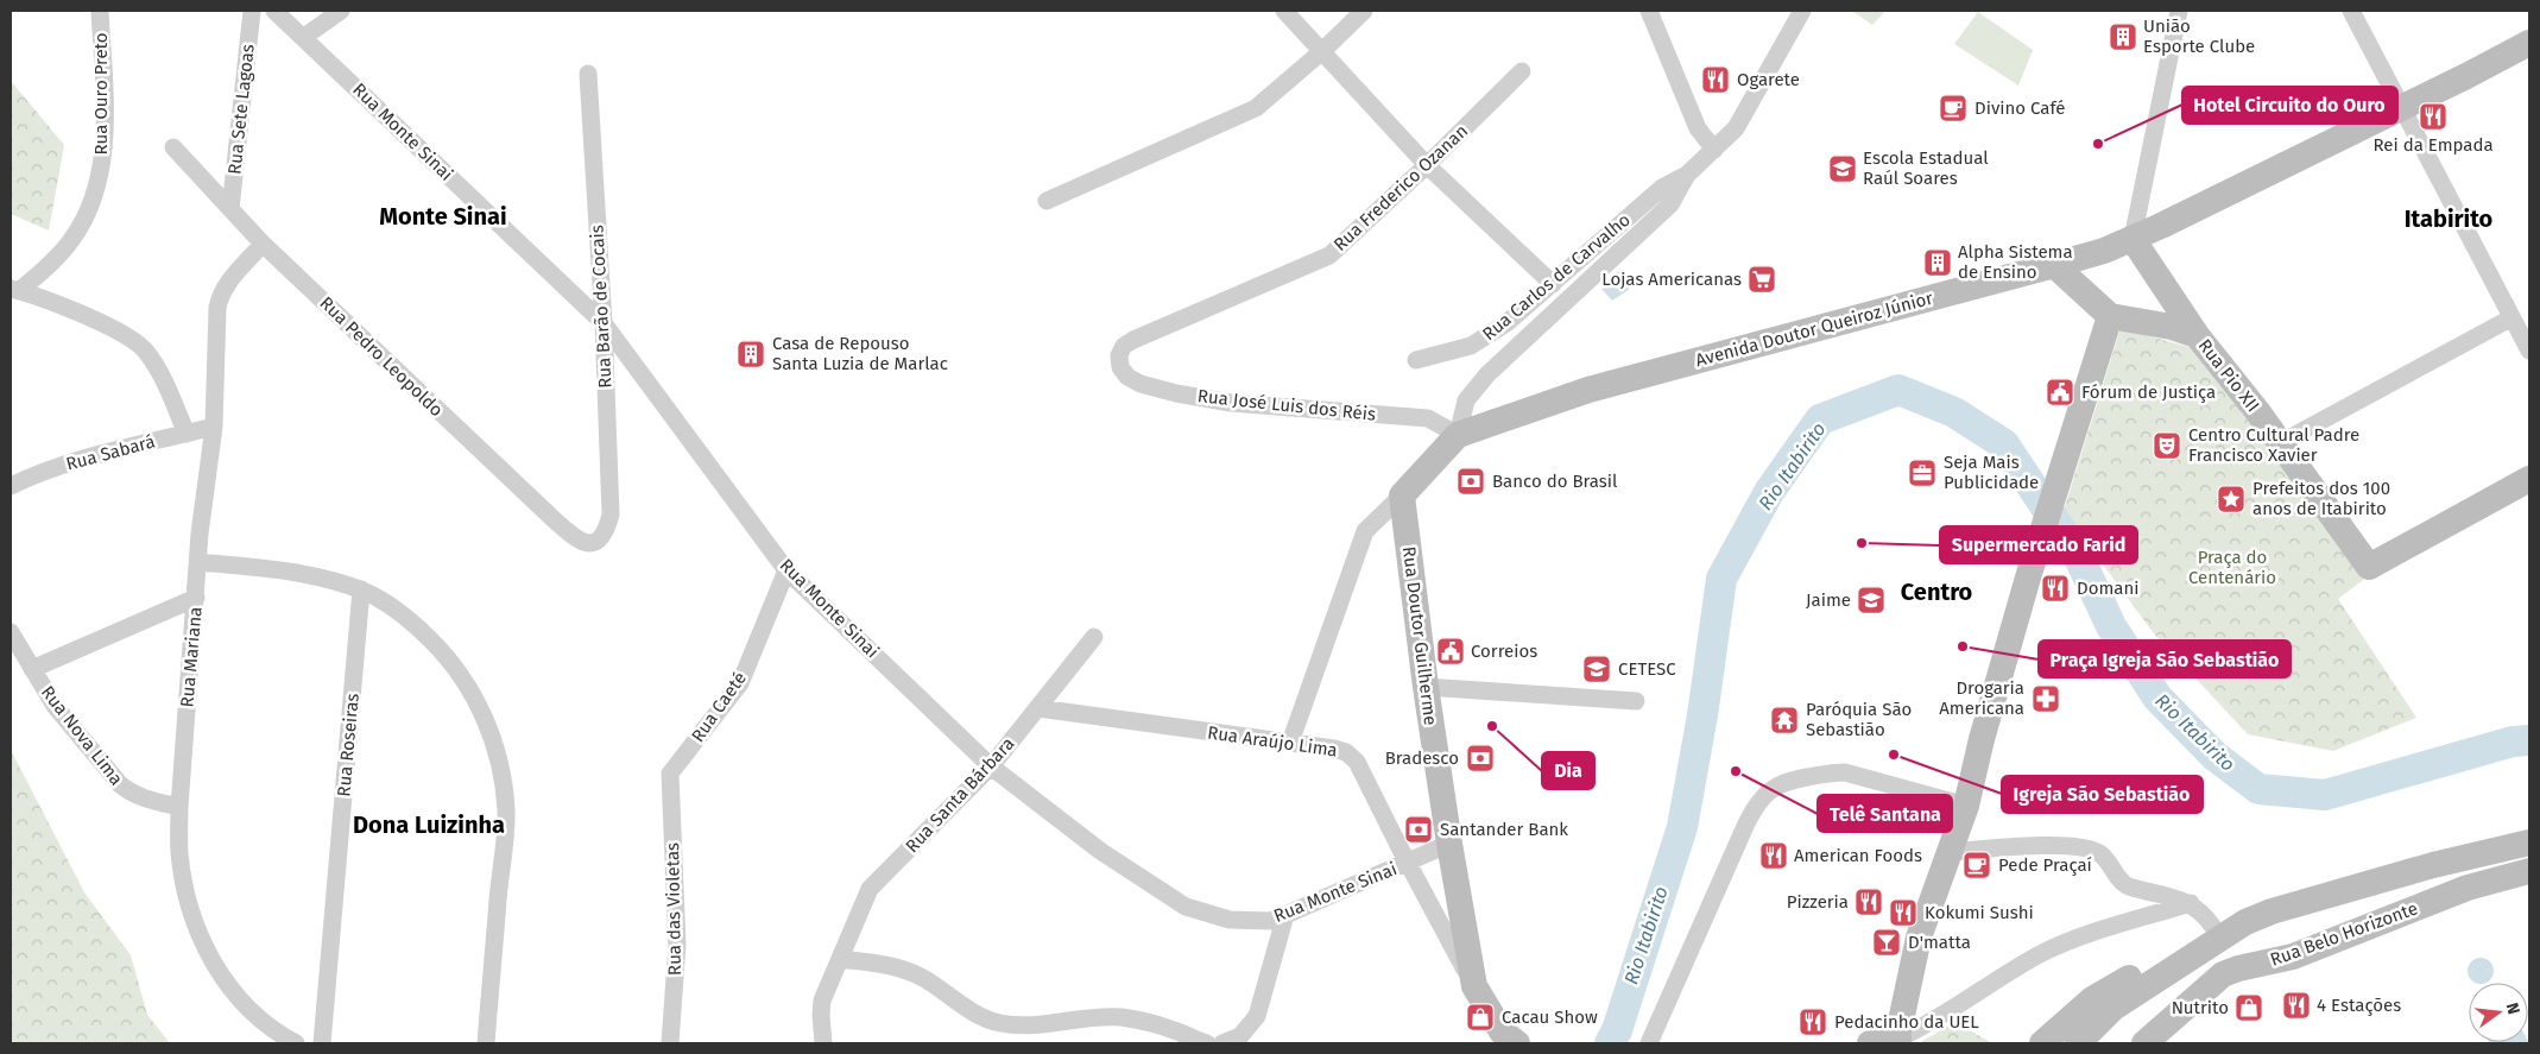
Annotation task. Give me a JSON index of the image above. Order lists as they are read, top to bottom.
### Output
{
  "streets": {
    "main road": [
      "Avenida Doutor Queiroz Júnior",
      "Rua Pio XII",
      "Rua Doutor Guilherme",
      "Rua Araújo Lima",
      "Rua Belo Horizonte"
    ],
    "street": [
      "Rua Ouro Preto",
      "Rua Sete Lagoas",
      "Rua Monte Sinai",
      "Rua Frederico Ozanan",
      "Rua Carlos de Carvalho",
      "Rua Barão de Cocais",
      "Rua Pedro Leopoldo",
      "Rua José Luis dos Réis",
      "Rua Sabará",
      "Rua Mariana",
      "Rua Caeté",
      "Rua Nova Lima",
      "Rua Roseiras",
      "Rua Santa Bárbara",
      "Rua das Violetas"
    ]
  },
  "crossings": [
    ["Rua Sete Lagoas", "Rua Pedro Leopoldo"],
    ["Rua Monte Sinai", "Rua Barão de Cocais"],
    ["Rua Monte Sinai", "Rua Doutor Guilherme"],
    ["Rua Monte Sinai", "Rua Caeté"],
    ["Rua Monte Sinai", "Rua Araújo Lima"],
    ["Rua Monte Sinai", "Rua Santa Bárbara"],
    ["Rua Frederico Ozanan", "Rua José Luis dos Réis"],
    ["Rua Barão de Cocais", "Rua Pedro Leopoldo"],
    ["Avenida Doutor Queiroz Júnior", "Rua Pio XII"],
    ["Avenida Doutor Queiroz Júnior", "Rua José Luis dos Réis"],
    ["Avenida Doutor Queiroz Júnior", "Rua Doutor Guilherme"],
    ["Rua Pedro Leopoldo", "Rua Mariana"],
    ["Rua Sabará", "Rua Mariana"],
    ["Rua Doutor Guilherme", "Rua Araújo Lima"],
    ["Rua Mariana", "Rua Nova Lima"],
    ["Rua Caeté", "Rua das Violetas"],
    ["Rua Araújo Lima", "Rua Santa Bárbara"]
  ],
  "districts": [
    "Monte Sinai",
    "Itabirito",
    "Centro",
    "Dona Luizinha"
  ],
  "water": ["Rio Itabirito"],
  "parks": ["Praça do Centenário"],
  "places": {
    "building": ["União Esporte Clube", "Alpha Sistema de Ensino", "Casa de Repouso Santa Luzia de Marlac"],
    "restaurant": [
      "Ogarete",
      "Rei da Empada",
      "Domani",
      "American Foods",
      "Pizzeria",
      "Kokumi Sushi",
      "4 Estações",
      "Pedacinho da UEL"
    ],
    "cafe": ["Divino Café", "Pede Praçaí"],
    "other": [
      "Hotel Circuito do Ouro",
      "Supermercado Farid",
      "Praça Igreja São Sebastião",
      "Dia",
      "Igreja São Sebastião",
      "Telê Santana"
    ],
    "school or university": ["Escola Estadual Raúl Soares", "Jaime", "CETESC"],
    "supermarket": ["Lojas Americanas"],
    "public building": ["Fórum de Justiça", "Correios"],
    "theatre": ["Centro Cultural Padre Francisco Xavier"],
    "office": ["Seja Mais Publicidade"],
    "bank": ["Banco do Brasil", "Bradesco", "Santander Bank"],
    "place": ["Prefeitos dos 100 anos de Itabirito"],
    "pharmacy": ["Drogaria Americana"],
    "temple": ["Paróquia São Sebastião"],
    "bar": ["D'matta"],
    "shop": ["Nutrito", "Cacau Show"]
  },
  "north": "right"
}
